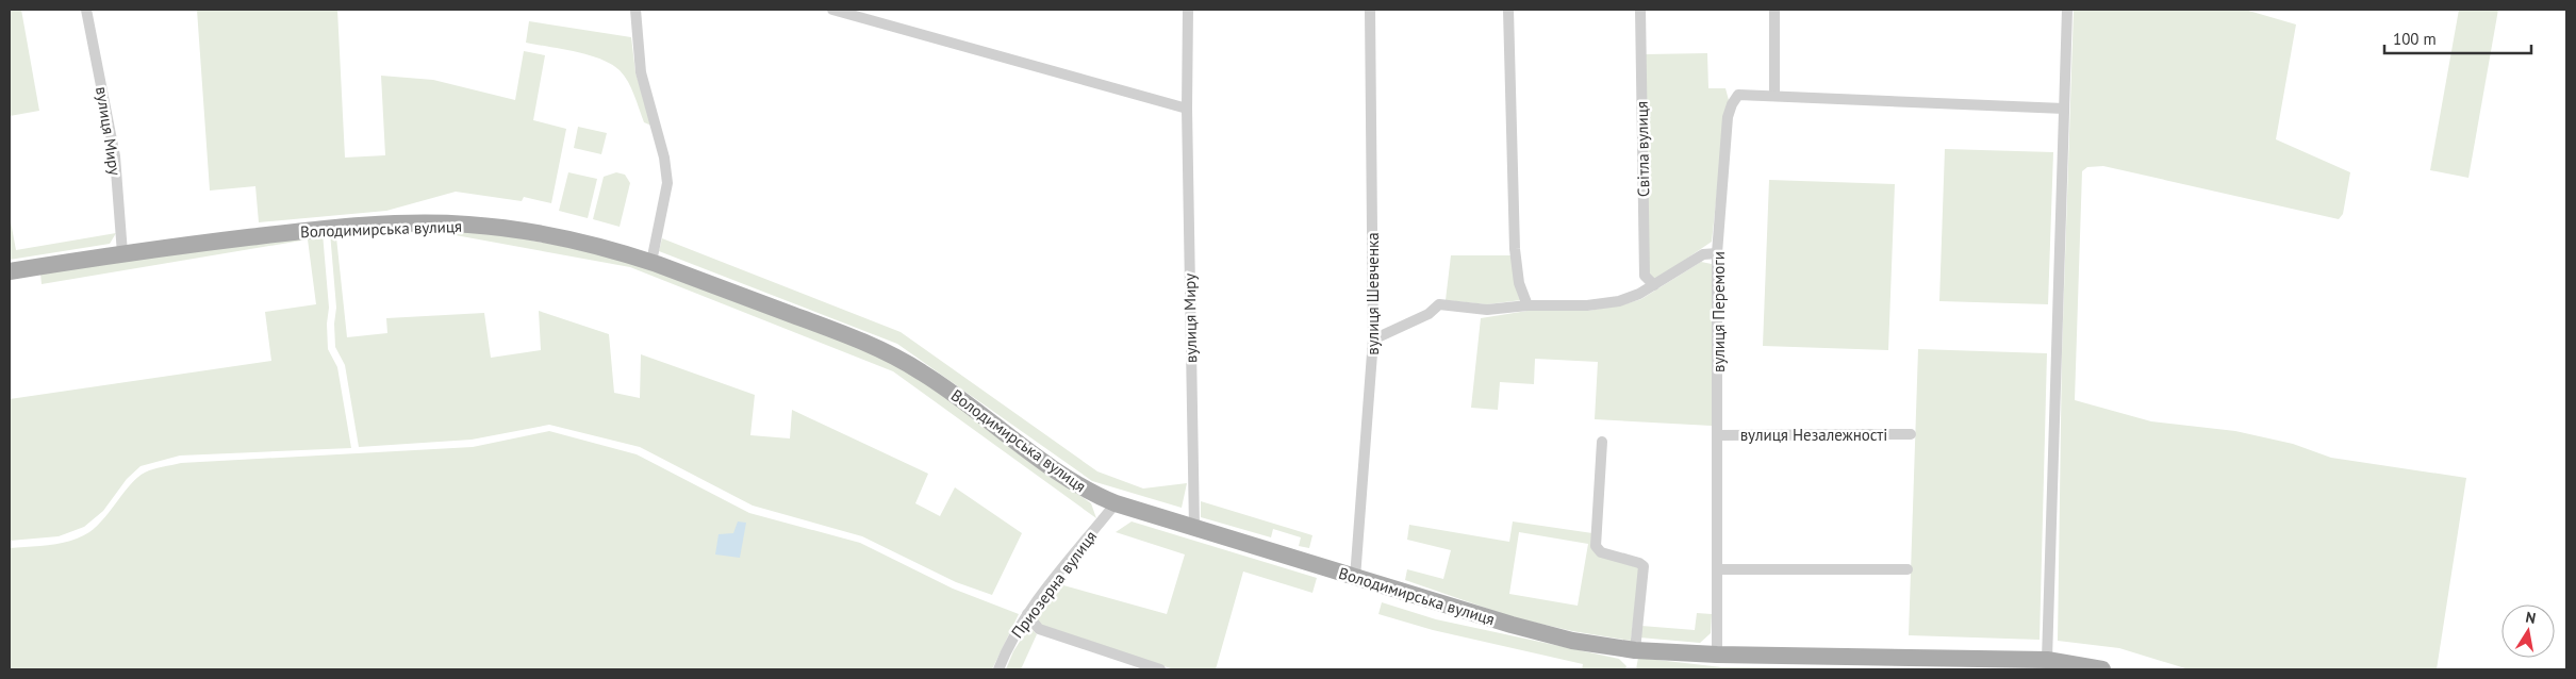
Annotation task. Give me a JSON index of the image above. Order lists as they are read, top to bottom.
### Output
{
  "streets": {
    "main road": ["Володимирська вулиця"],
    "street": [
      "вулиця Миру",
      "Світла вулиця",
      "вулиця Шевченка",
      "вулиця Перемоги",
      "вулиця Незалежності",
      "Приозерна вулиця"
    ]
  },
  "crossings": [
    ["вулиця Миру", "Володимирська вулиця"],
    ["Володимирська вулиця", "вулиця Шевченка"],
    ["Володимирська вулиця", "вулиця Перемоги"],
    ["Володимирська вулиця", "Приозерна вулиця"],
    ["вулиця Перемоги", "вулиця Незалежності"]
  ],
  "scale_bar": "100 m",
  "north": "top"
}
